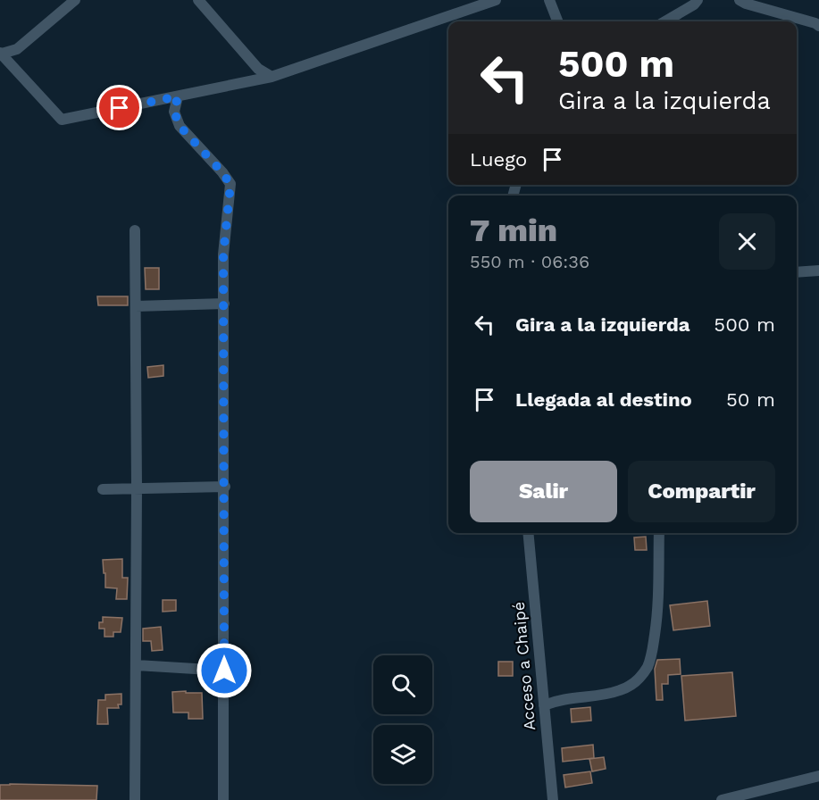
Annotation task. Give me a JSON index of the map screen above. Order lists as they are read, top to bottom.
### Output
{
  "streets": {
    "street": ["Acceso a Chaipé"]
  },
  "page": {
    "turn": ["500 m", "Gira a la izquierda"],
    "then": "Luego",
    "heading": ["7 min", "550 m · 06:36"],
    "list": [
      {
        "name": "Gira a la izquierda",
        "value": "500 m"
      },
      {
        "name": "Llegada al destino",
        "value": "50 m"
      }
    ],
    "buttons": ["Salir", "Compartir"]
  }
}
